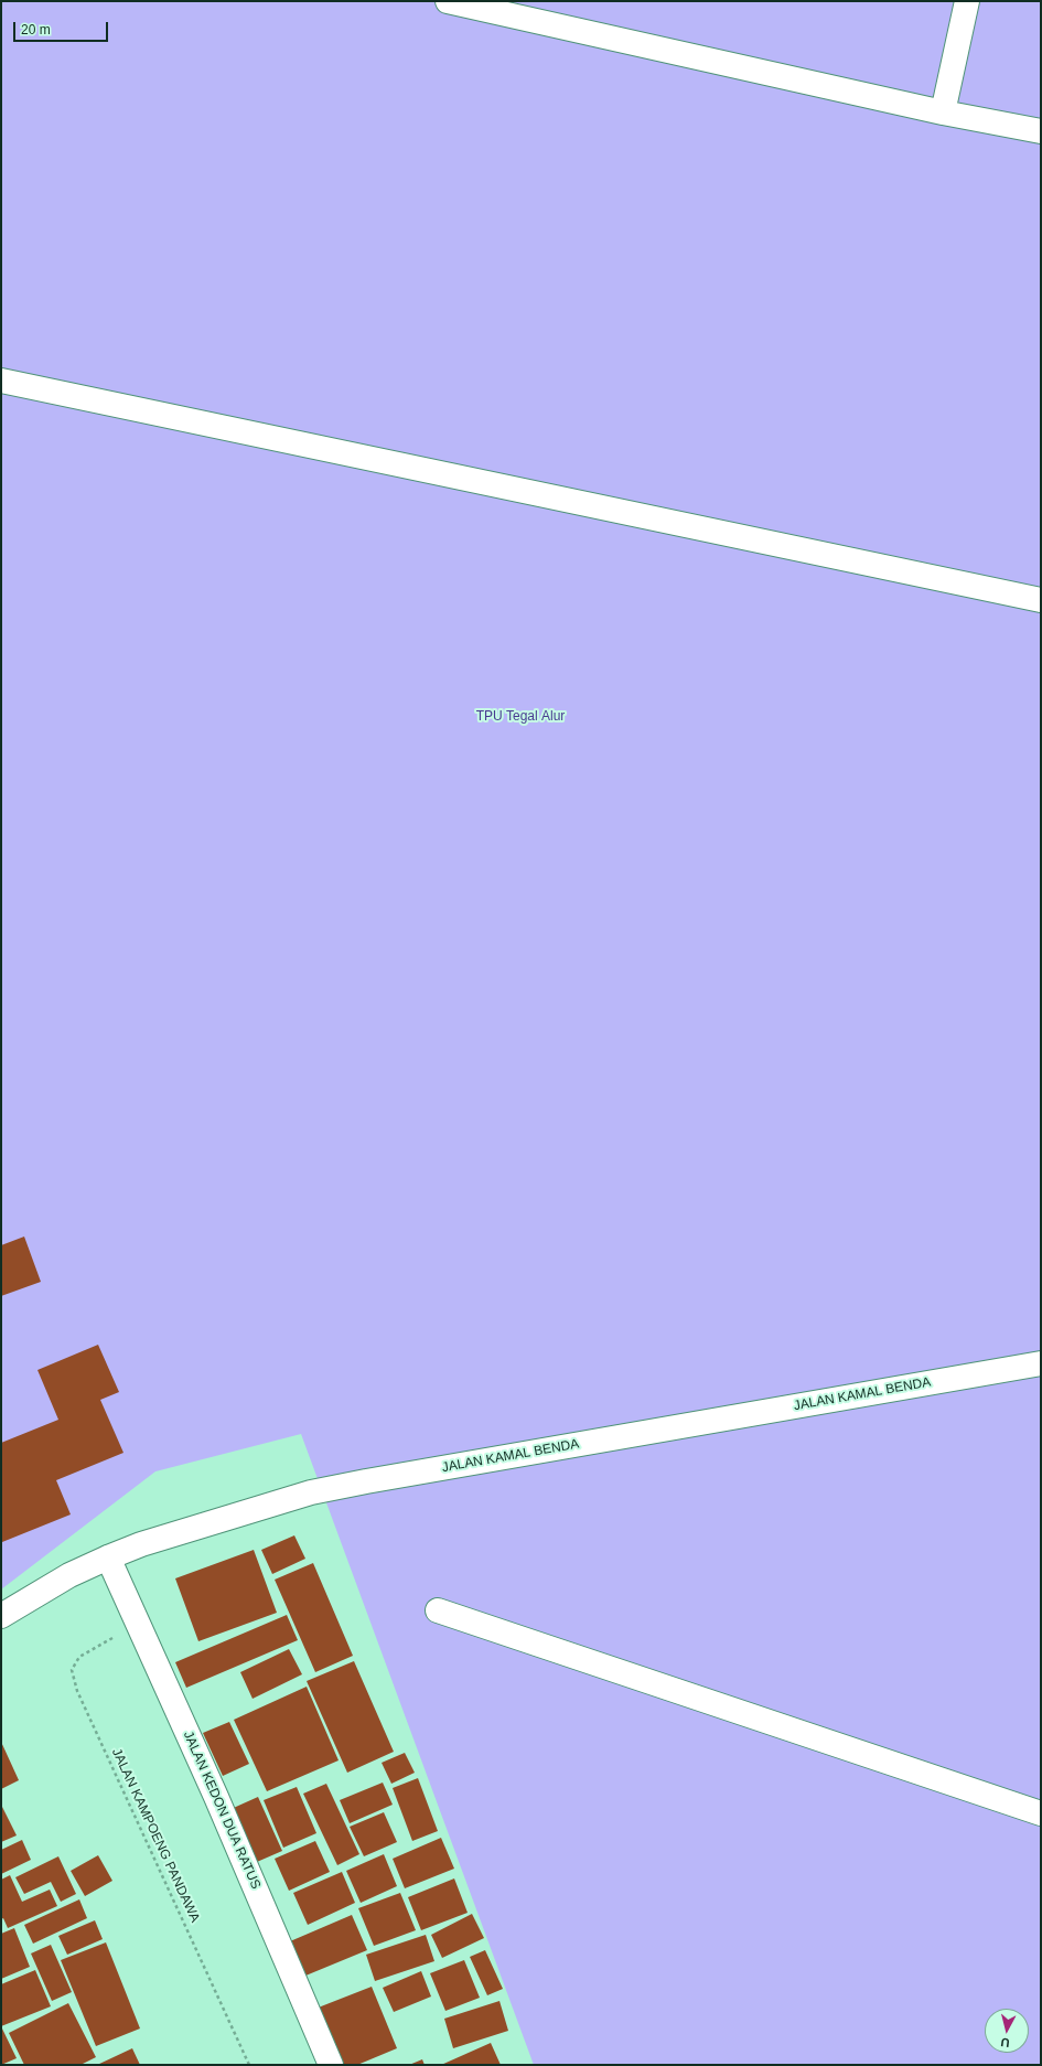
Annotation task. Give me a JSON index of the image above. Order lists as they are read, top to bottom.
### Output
{
  "streets": {
    "main road": ["JALAN KAMAL BENDA", "JALAN KEDON DUA RATUS"],
    "path": ["JALAN KAMPOENG PANDAWA"]
  },
  "crossings": [
    ["JALAN KAMAL BENDA", "JALAN KEDON DUA RATUS"]
  ],
  "parks": ["TPU Tegal Alur"],
  "scale_bar": "20 m",
  "north": "bottom"
}
